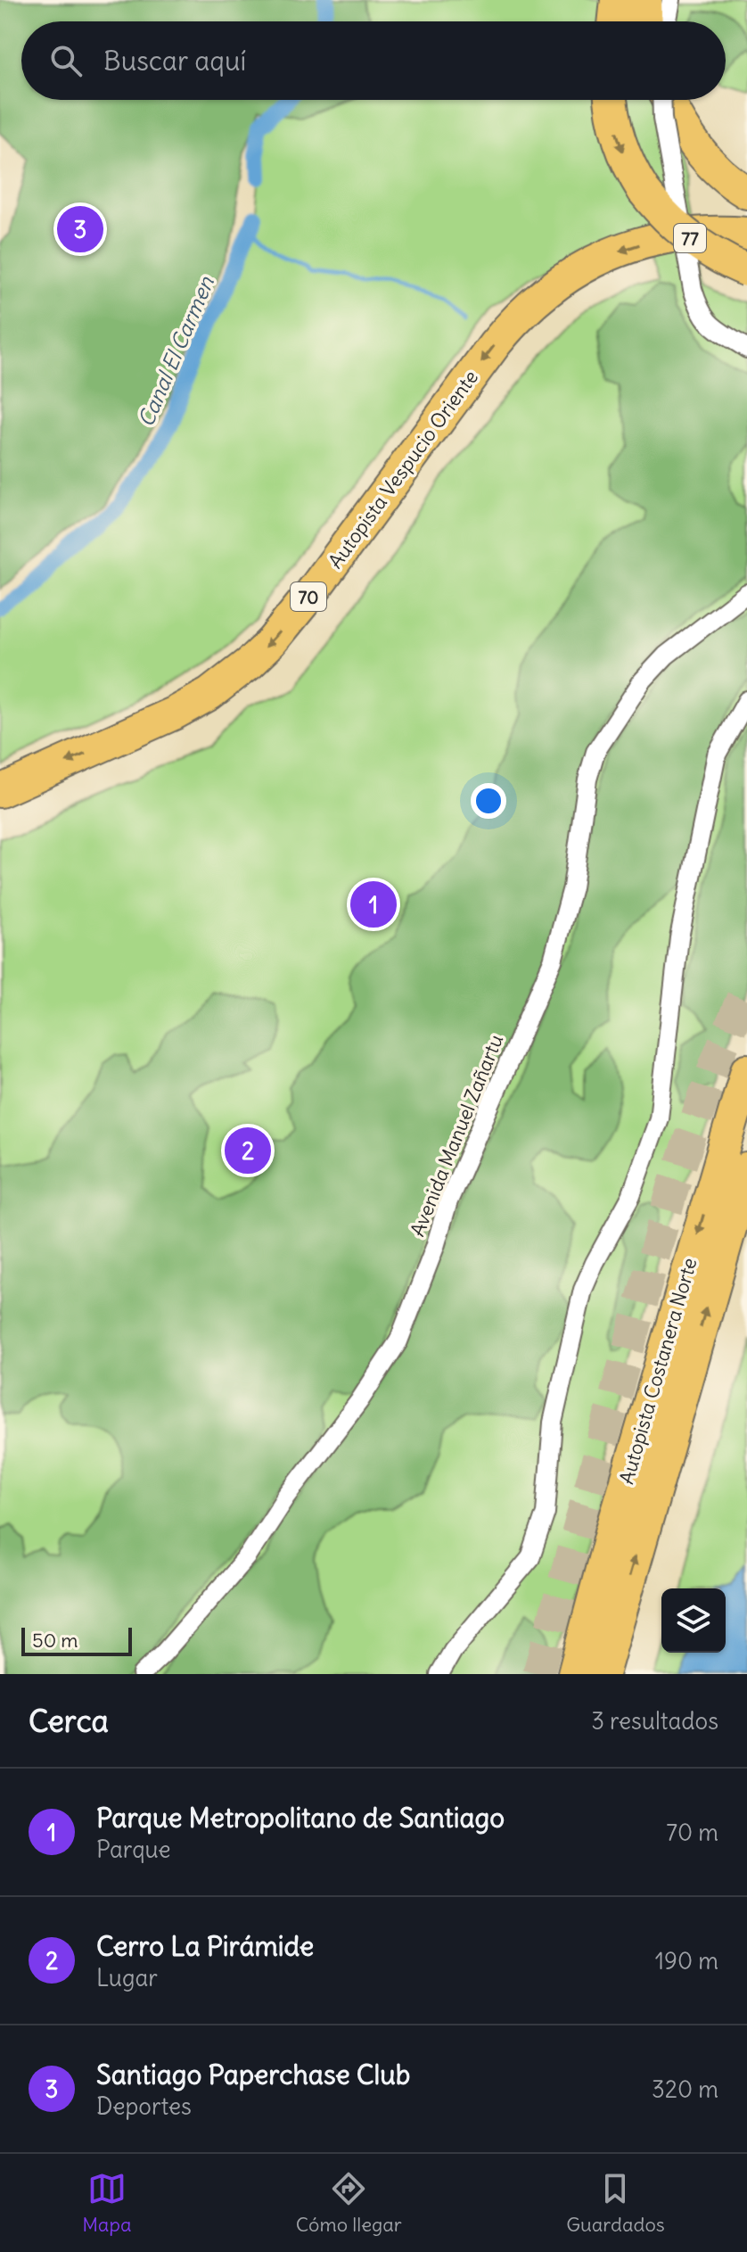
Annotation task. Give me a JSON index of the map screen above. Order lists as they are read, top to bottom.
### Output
{
  "streets": {
    "highway": [
      "77",
      "Autopista Vespucio Oriente",
      "70",
      "Autopista Costanera Norte"
    ],
    "street": ["Avenida Manuel Zañartu"]
  },
  "one_way": ["Autopista Vespucio Oriente"],
  "water": ["Canal El Carmen"],
  "scale_bar": "50 m",
  "page": {
    "search": "Buscar aquí",
    "pins": ["3", "1", "2"],
    "scale": "50 m",
    "heading": ["Cerca", "3 resultados"],
    "list": [
      {
        "mark": "1",
        "name": "Parque Metropolitano de Santiago",
        "note": "Parque",
        "value": "70 m"
      },
      {
        "mark": "2",
        "name": "Cerro La Pirámide",
        "note": "Lugar",
        "value": "190 m"
      },
      {
        "mark": "3",
        "name": "Santiago Paperchase Club",
        "note": "Deportes",
        "value": "320 m"
      }
    ],
    "nav": ["Mapa", "Cómo llegar", "Guardados"]
  }
}
